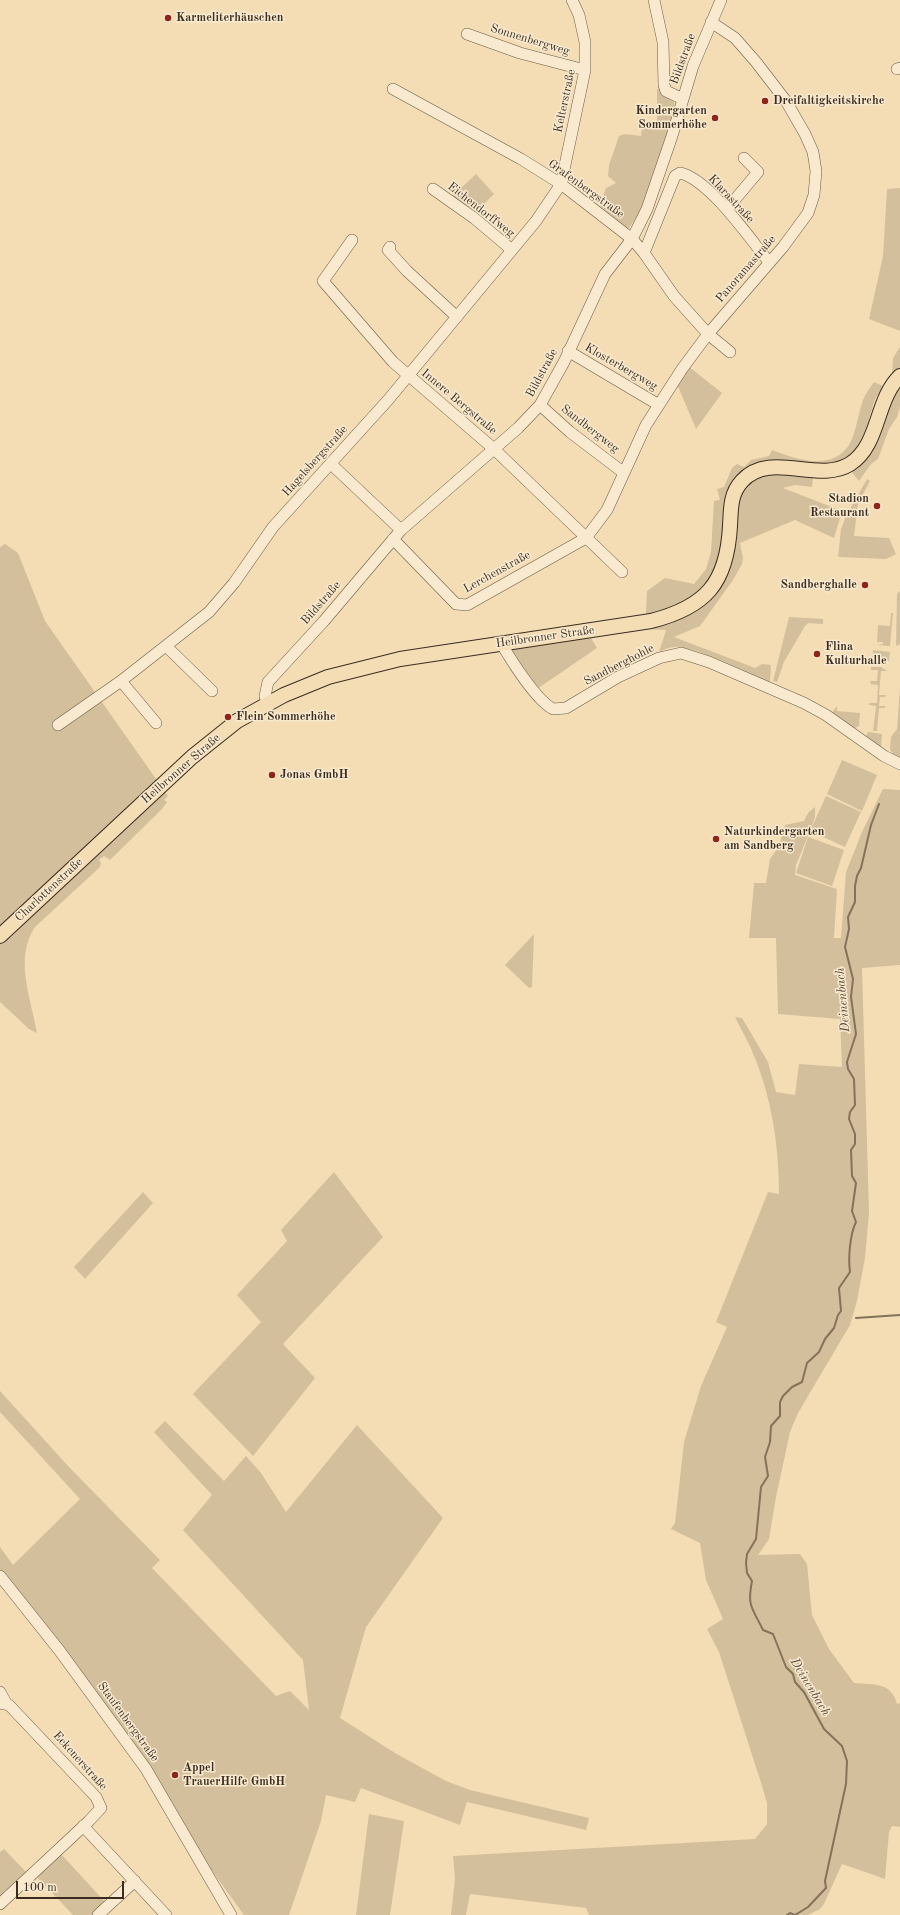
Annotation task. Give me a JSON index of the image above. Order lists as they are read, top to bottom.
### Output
{
  "streets": {
    "main road": ["Heilbronner Straße", "Charlottenstraße"],
    "street": [
      "Sonnenbergweg",
      "Bildstraße",
      "Kelterstraße",
      "Grafenbergstraße",
      "Klarastraße",
      "Eichendorffweg",
      "Panoramastraße",
      "Klosterbergweg",
      "Innere Bergstraße",
      "Sandbergweg",
      "Hagelsbergstraße",
      "Lerchenstraße",
      "Sandberghohle",
      "Staufenbergstraße",
      "Eckenerstraße"
    ]
  },
  "crossings": [
    ["Sonnenbergweg", "Kelterstraße"],
    ["Bildstraße", "Grafenbergstraße"],
    ["Bildstraße", "Panoramastraße"],
    ["Bildstraße", "Klosterbergweg"],
    ["Bildstraße", "Innere Bergstraße"],
    ["Bildstraße", "Sandbergweg"],
    ["Bildstraße", "Lerchenstraße"],
    ["Bildstraße", "Heilbronner Straße"],
    ["Kelterstraße", "Grafenbergstraße"],
    ["Kelterstraße", "Hagelsbergstraße"],
    ["Grafenbergstraße", "Klarastraße"],
    ["Grafenbergstraße", "Panoramastraße"],
    ["Grafenbergstraße", "Hagelsbergstraße"],
    ["Klarastraße", "Panoramastraße"],
    ["Eichendorffweg", "Hagelsbergstraße"],
    ["Panoramastraße", "Klosterbergweg"],
    ["Panoramastraße", "Innere Bergstraße"],
    ["Panoramastraße", "Sandbergweg"],
    ["Panoramastraße", "Lerchenstraße"],
    ["Innere Bergstraße", "Hagelsbergstraße"],
    ["Innere Bergstraße", "Lerchenstraße"],
    ["Heilbronner Straße", "Sandberghohle"],
    ["Heilbronner Straße", "Charlottenstraße"]
  ],
  "water": ["Deinenbach"],
  "places": [
    "Karmeliterhäuschen",
    "Dreifaltigkeitskirche",
    "Kindergarten Sommerhöhe",
    "Stadion Restaurant",
    "Sandberghalle",
    "Flina Kulturhalle",
    "Flein Sommerhöhe",
    "Jonas GmbH",
    "Naturkindergarten am Sandberg",
    "Appel TrauerHilfe GmbH"
  ],
  "scale_bar": "100 m"
}
